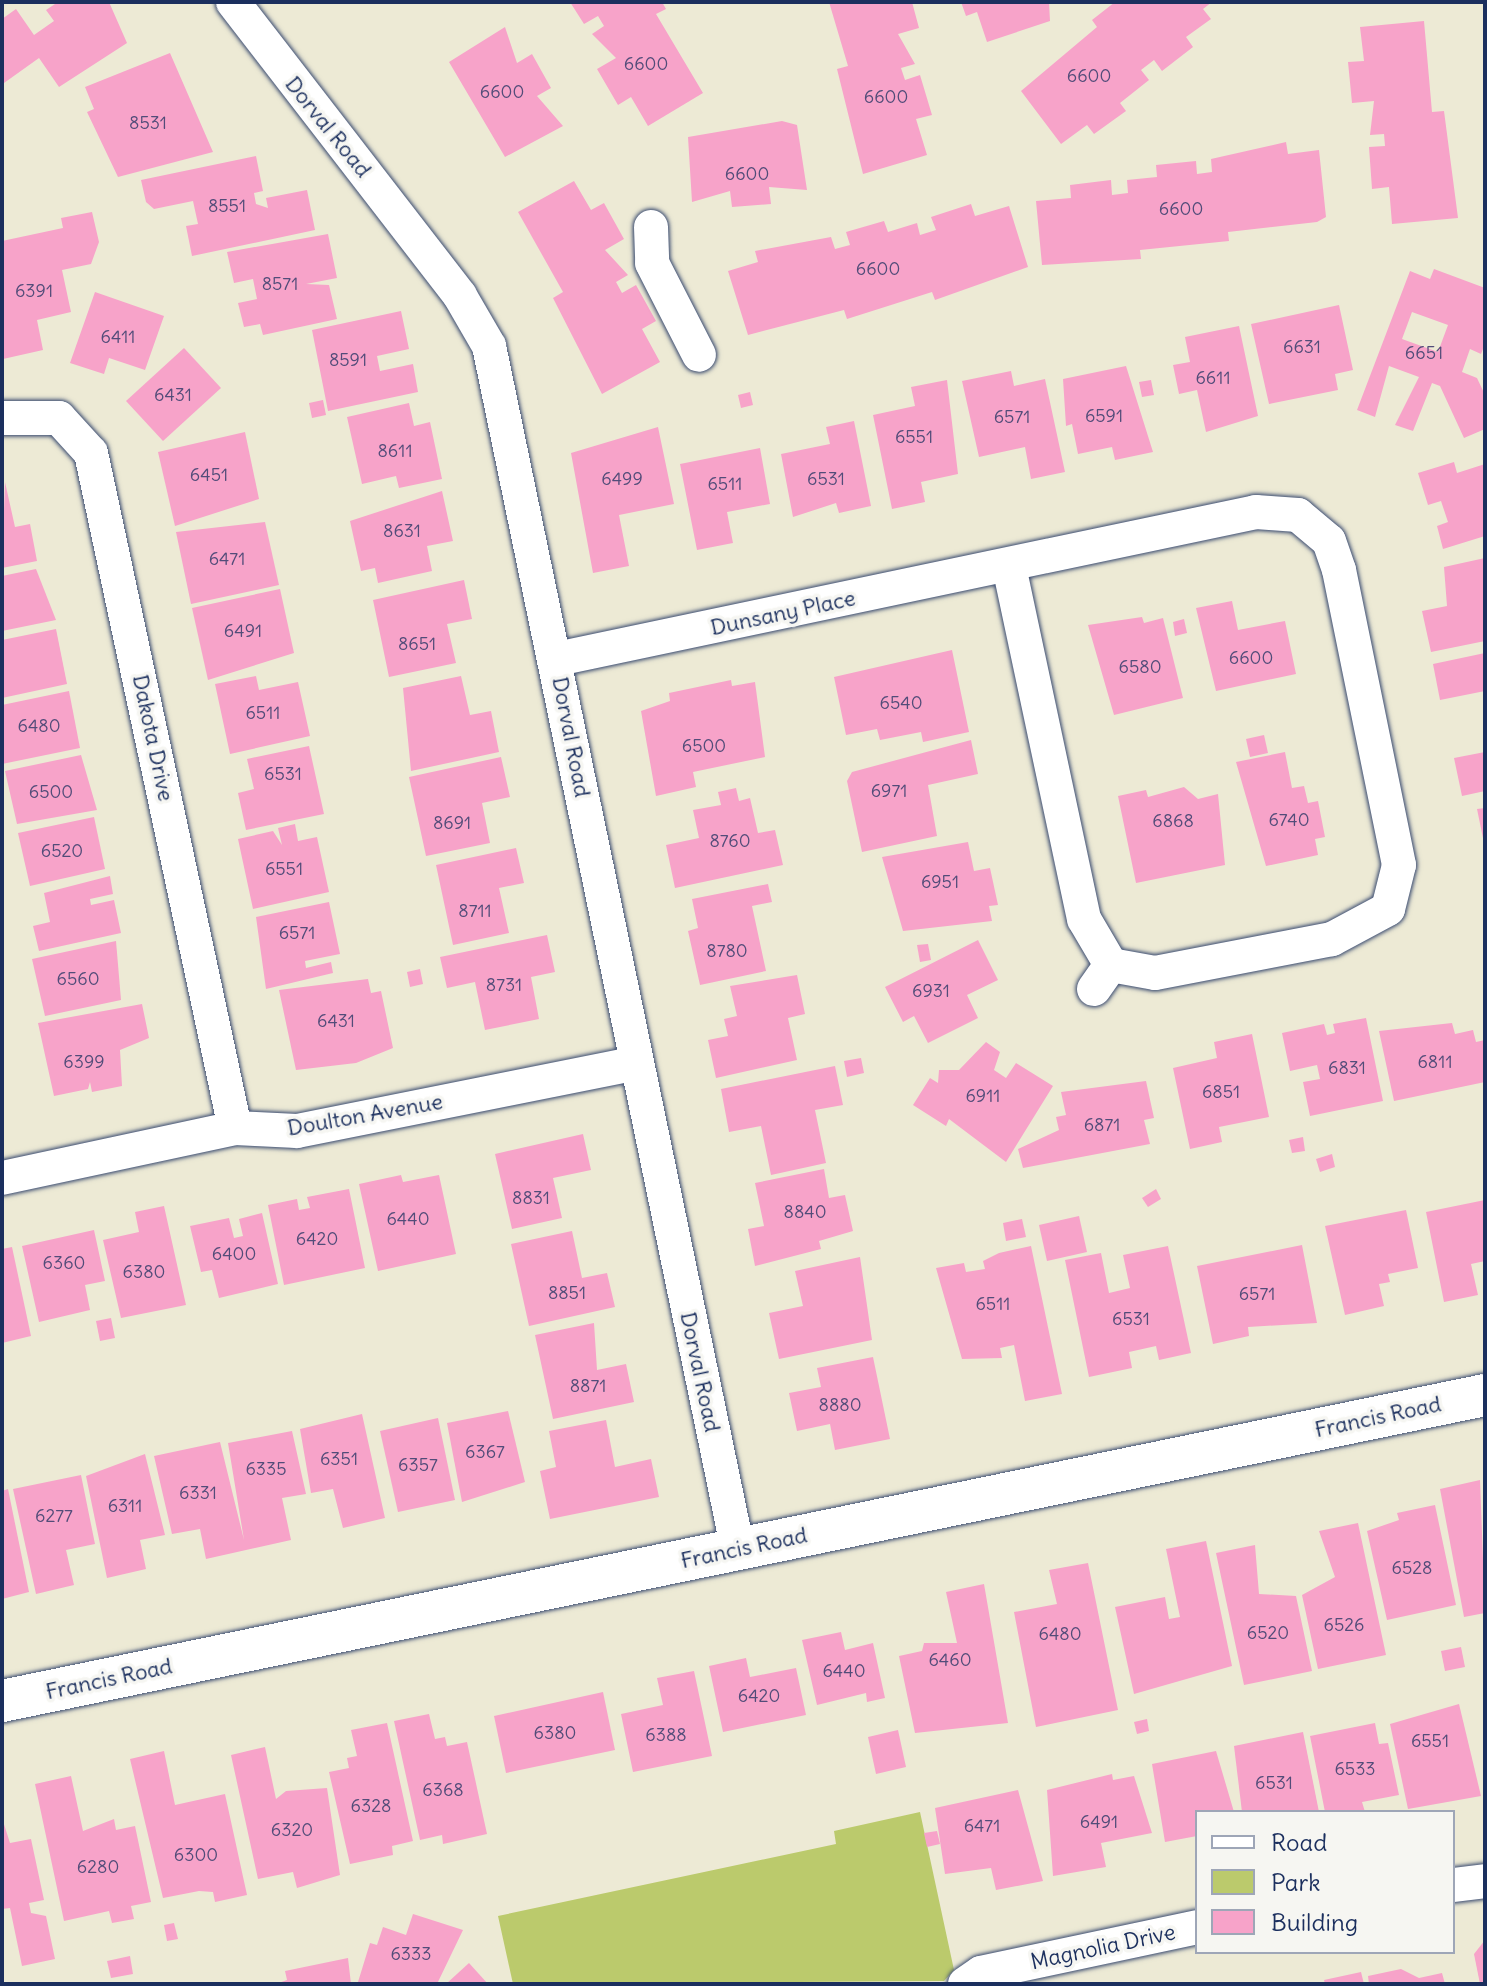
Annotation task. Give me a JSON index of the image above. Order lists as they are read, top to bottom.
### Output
{
  "streets": {
    "street": [
      "Dorval Road",
      "Dunsany Place",
      "Dakota Drive",
      "Doulton Avenue",
      "Francis Road",
      "Magnolia Drive"
    ]
  },
  "crossings": [
    ["Dorval Road", "Dunsany Place"],
    ["Dorval Road", "Doulton Avenue"],
    ["Dorval Road", "Francis Road"],
    ["Dakota Drive", "Doulton Avenue"]
  ],
  "house_numbers": [
    "6600",
    "6600",
    "6600",
    "6600",
    "8531",
    "6600",
    "8551",
    "6600",
    "6600",
    "8571",
    "6391",
    "6411",
    "6631",
    "6651",
    "8591",
    "6611",
    "6431",
    "6591",
    "6571",
    "6551",
    "8611",
    "6451",
    "6499",
    "6531",
    "6511",
    "8631",
    "6471",
    "6491",
    "8651",
    "6600",
    "6580",
    "6540",
    "6511",
    "6480",
    "6500",
    "6531",
    "6971",
    "6500",
    "6740",
    "6868",
    "8691",
    "8760",
    "6520",
    "6551",
    "6951",
    "8711",
    "6571",
    "8780",
    "6560",
    "8731",
    "6931",
    "6431",
    "6399",
    "6811",
    "6831",
    "6851",
    "6911",
    "6871",
    "8831",
    "8840",
    "6440",
    "6420",
    "6400",
    "6360",
    "6380",
    "8851",
    "6571",
    "6511",
    "6531",
    "8871",
    "8880",
    "6367",
    "6351",
    "6357",
    "6335",
    "6331",
    "6311",
    "6277",
    "6528",
    "6526",
    "6520",
    "6480",
    "6460",
    "6440",
    "6420",
    "6380",
    "6388",
    "6551",
    "6533",
    "6531",
    "6368",
    "6328",
    "6491",
    "6471",
    "6320",
    "6300",
    "6280",
    "6333"
  ],
  "legend": ["Road", "Park", "Building"]
}
